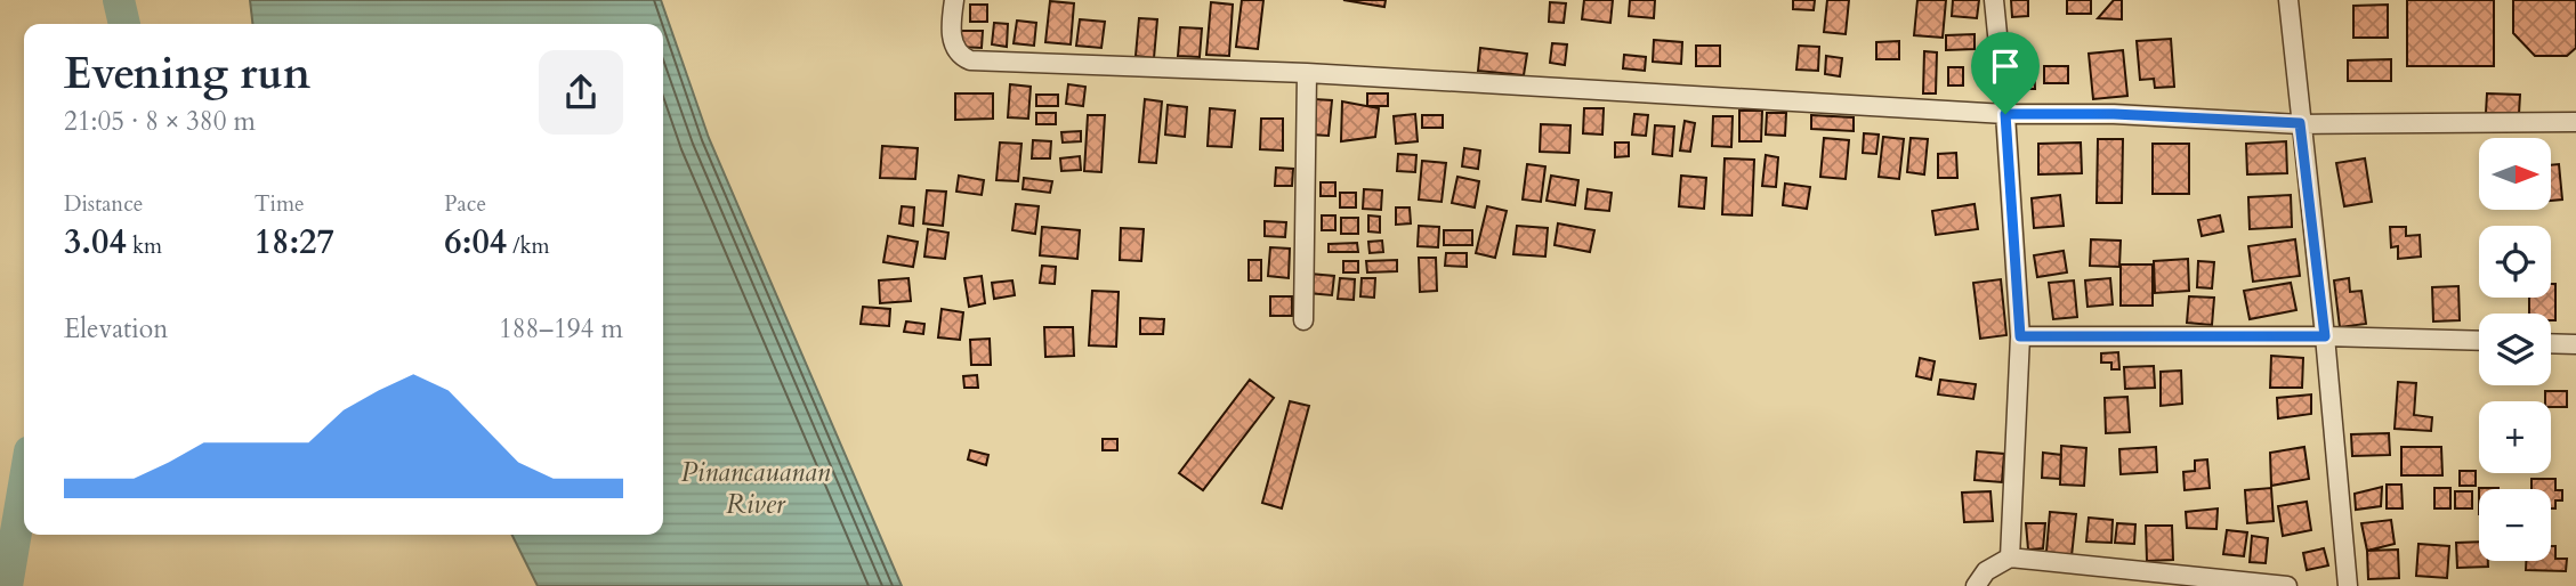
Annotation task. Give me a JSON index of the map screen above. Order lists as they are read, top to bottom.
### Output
{
  "water": ["Pinancauanan River"],
  "north": "right",
  "page": {
    "heading": ["Evening run", "21:05 · 8 × 380 m"],
    "map_buttons": ["+", "−"],
    "stats": [
      ["Distance", "3.04 km"],
      ["Time", "18:27"],
      ["Pace", "6:04 /km"]
    ],
    "chart": ["Elevation", "188–194 m"]
  }
}
